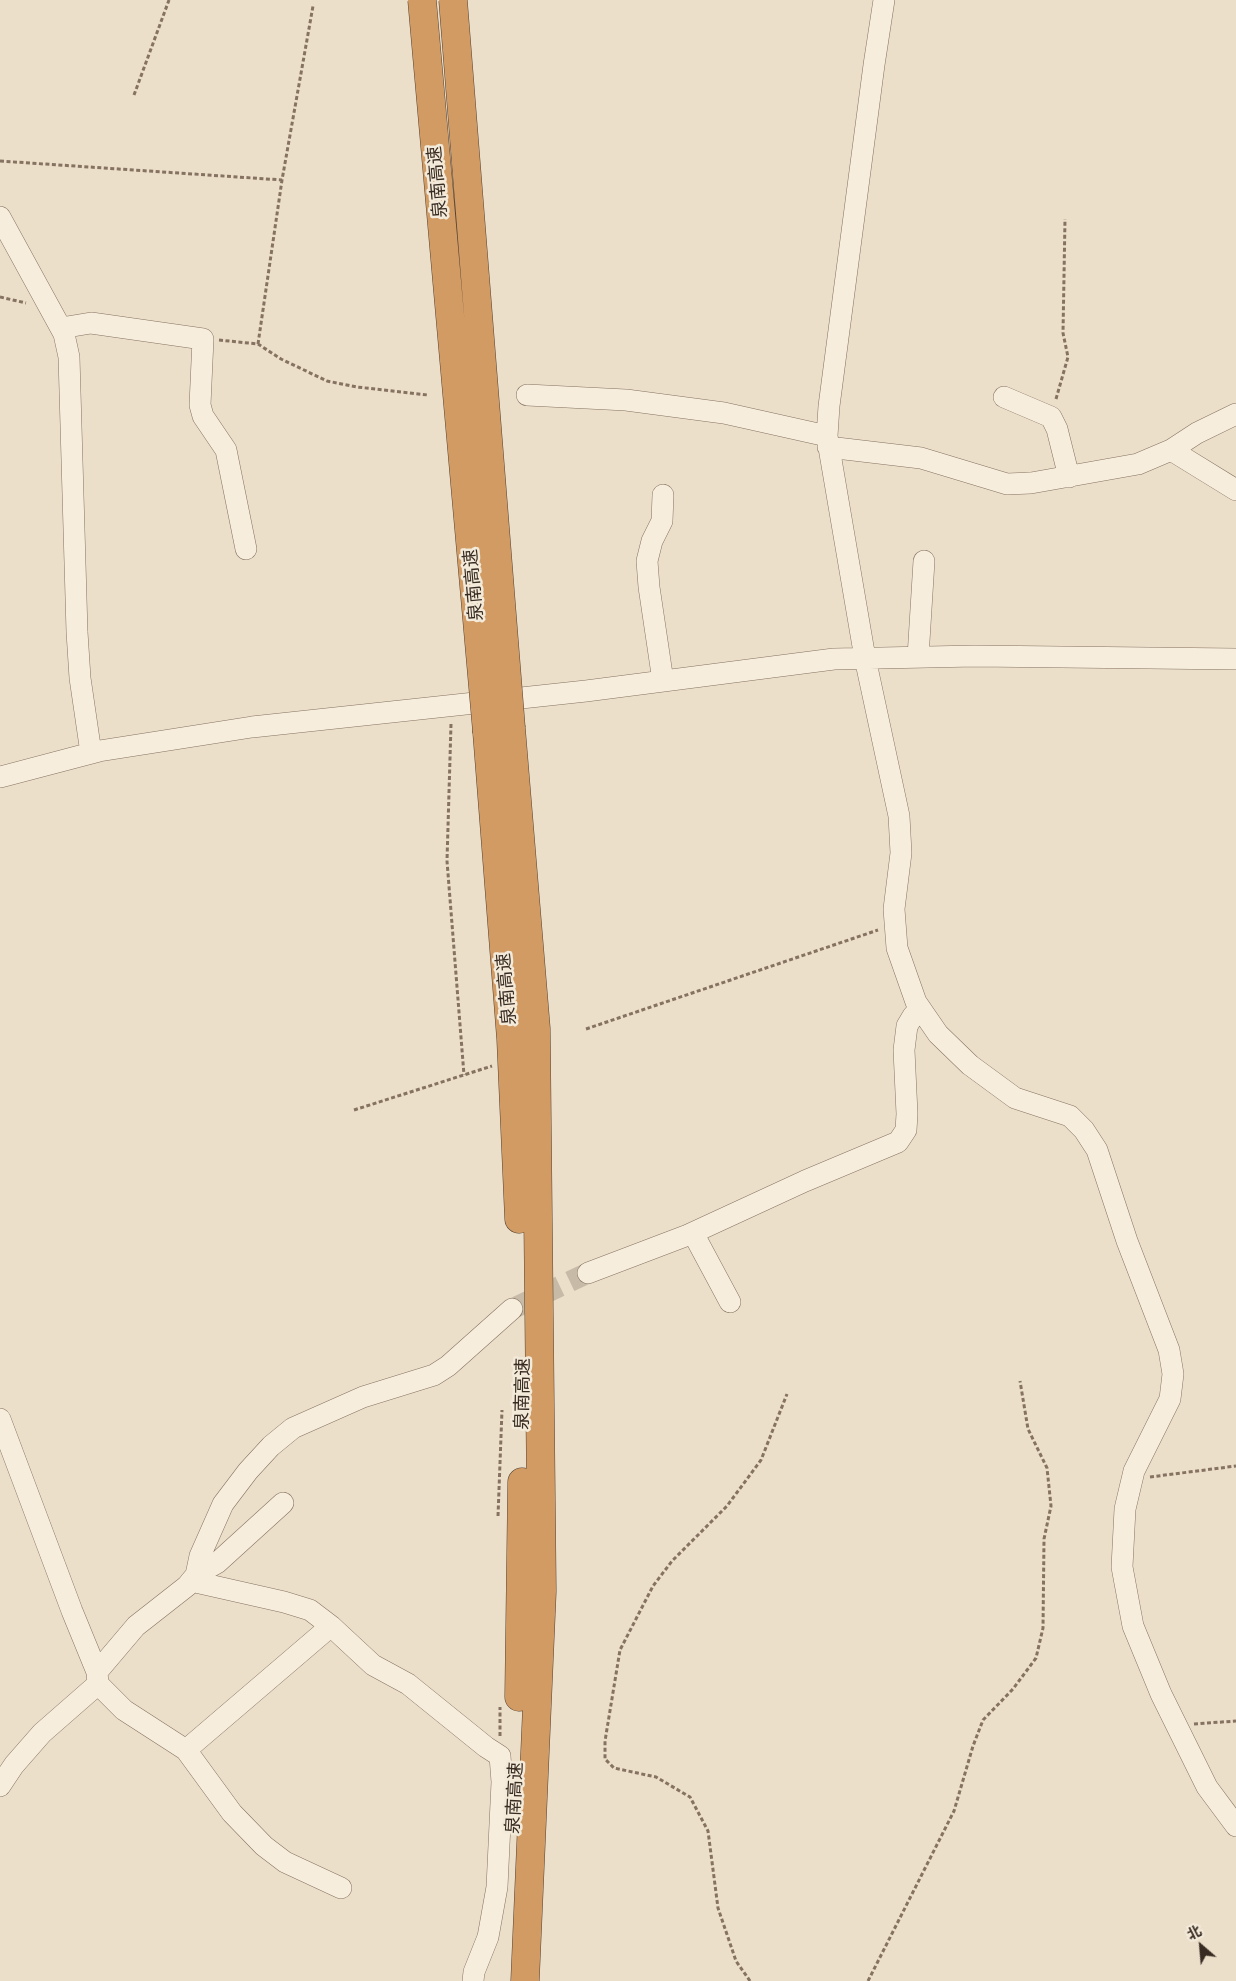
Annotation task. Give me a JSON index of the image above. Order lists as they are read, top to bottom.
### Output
{
  "streets": {
    "highway": ["泉南高速"]
  },
  "north": "top left"
}
